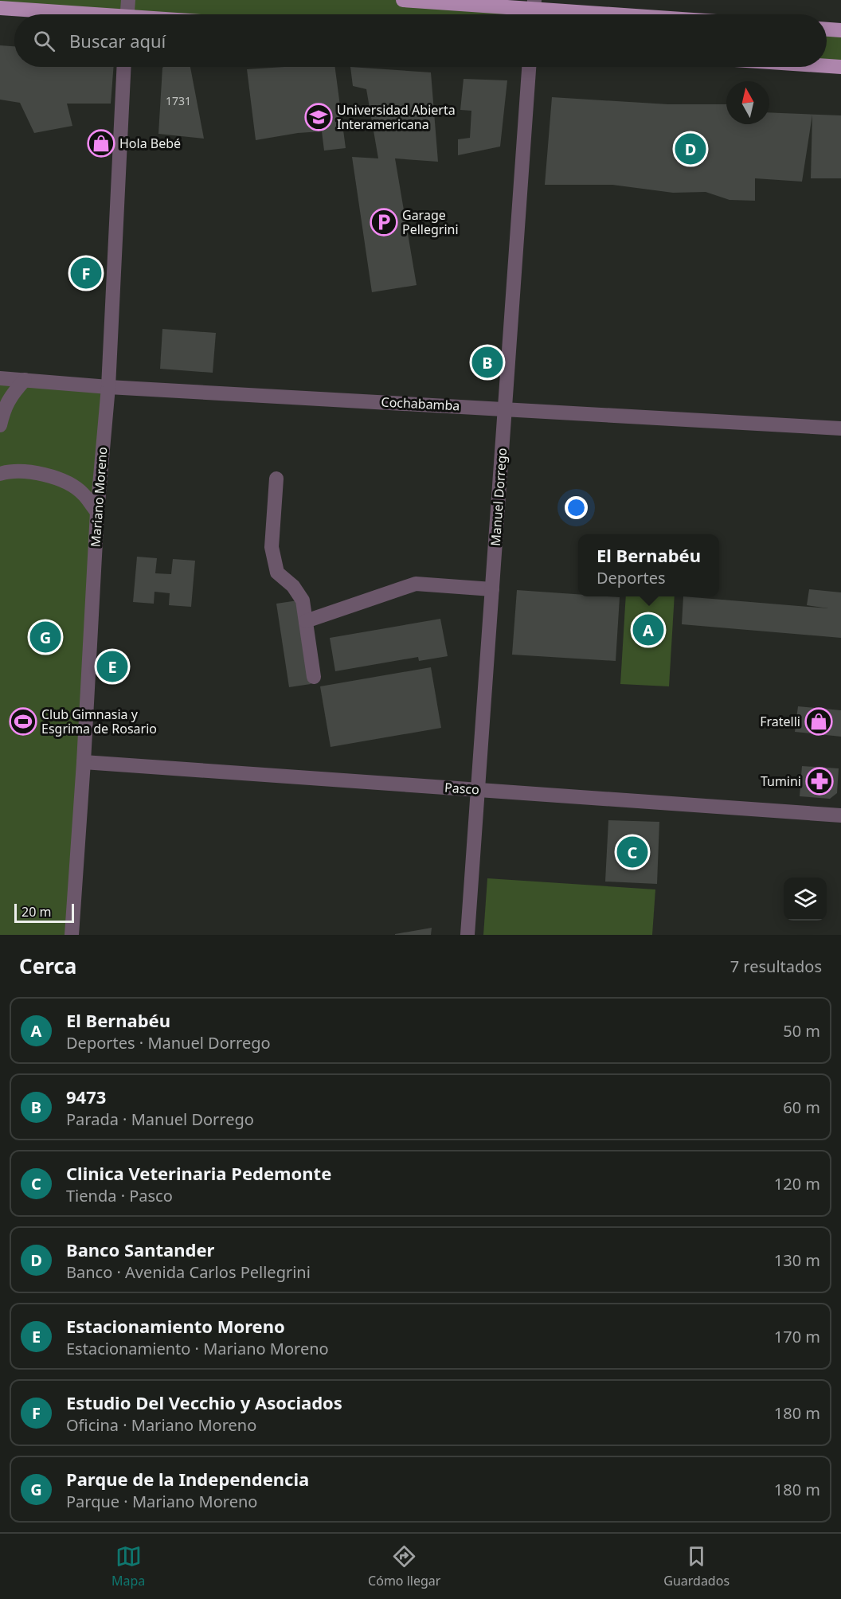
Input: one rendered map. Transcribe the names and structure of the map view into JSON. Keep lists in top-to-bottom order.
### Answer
{
  "streets": {
    "street": [
      "Cochabamba",
      "Mariano Moreno",
      "Manuel Dorrego",
      "Pasco"
    ]
  },
  "crossings": [
    ["Cochabamba", "Mariano Moreno"],
    ["Cochabamba", "Manuel Dorrego"],
    ["Mariano Moreno", "Pasco"],
    ["Manuel Dorrego", "Pasco"]
  ],
  "places": {
    "school or university": ["Universidad Abierta Interamericana"],
    "shop": ["Hola Bebé", "Fratelli"],
    "parking": ["Garage Pellegrini"],
    "sports": ["Club Gimnasia y Esgrima de Rosario"],
    "pharmacy": ["Tumini"]
  },
  "house_numbers": ["1731"],
  "scale_bar": "20 m",
  "north": "top",
  "page": {
    "search": "Buscar aquí",
    "pins": [
      "D",
      "F",
      "B",
      "A",
      "G",
      "E",
      "C"
    ],
    "popup": ["El Bernabéu", "Deportes"],
    "scale": "20 m",
    "heading": ["Cerca", "7 resultados"],
    "list": [
      {
        "mark": "A",
        "name": "El Bernabéu",
        "note": "Deportes · Manuel Dorrego",
        "value": "50 m"
      },
      {
        "mark": "B",
        "name": "9473",
        "note": "Parada · Manuel Dorrego",
        "value": "60 m"
      },
      {
        "mark": "C",
        "name": "Clinica Veterinaria Pedemonte",
        "note": "Tienda · Pasco",
        "value": "120 m"
      },
      {
        "mark": "D",
        "name": "Banco Santander",
        "note": "Banco · Avenida Carlos Pellegrini",
        "value": "130 m"
      },
      {
        "mark": "E",
        "name": "Estacionamiento Moreno",
        "note": "Estacionamiento · Mariano Moreno",
        "value": "170 m"
      },
      {
        "mark": "F",
        "name": "Estudio Del Vecchio y Asociados",
        "note": "Oficina · Mariano Moreno",
        "value": "180 m"
      },
      {
        "mark": "G",
        "name": "Parque de la Independencia",
        "note": "Parque · Mariano Moreno",
        "value": "180 m"
      }
    ],
    "nav": ["Mapa", "Cómo llegar", "Guardados"]
  }
}
